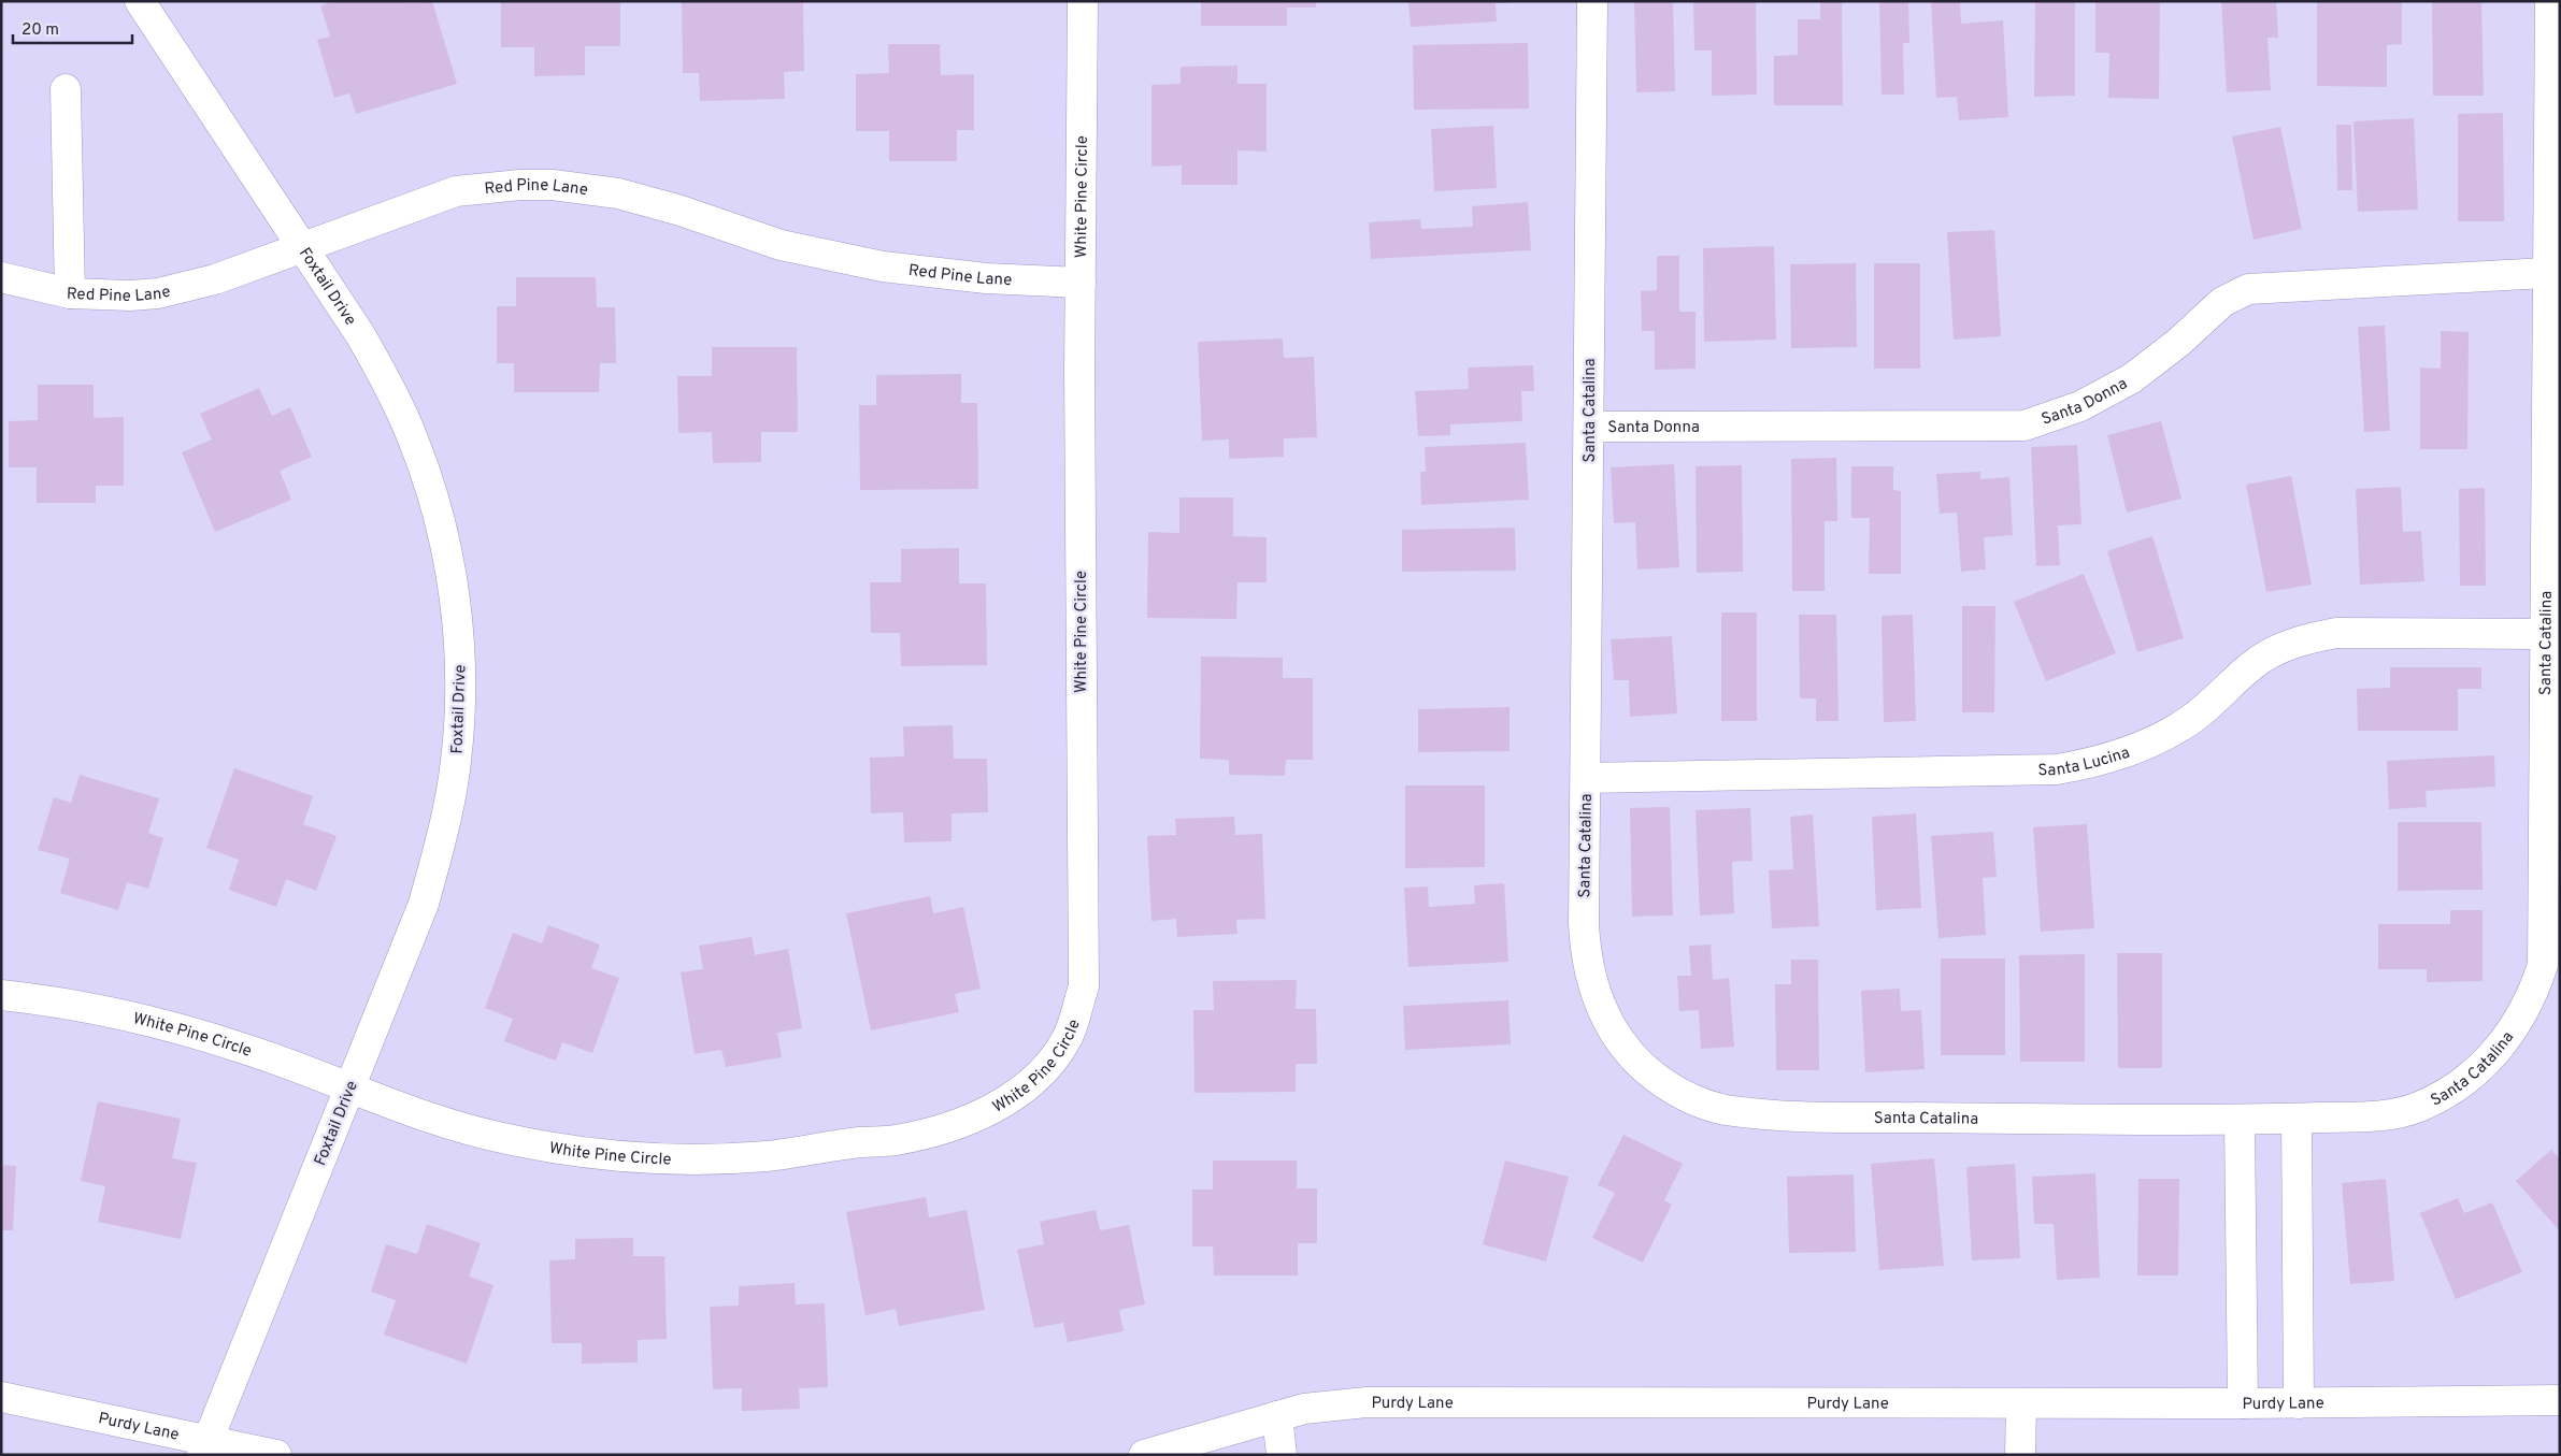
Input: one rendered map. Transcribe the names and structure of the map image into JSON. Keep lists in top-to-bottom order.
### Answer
{
  "streets": {
    "street": [
      "Red Pine Lane",
      "White Pine Circle",
      "Foxtail Drive",
      "Santa Donna",
      "Santa Catalina",
      "Santa Lucina",
      "Purdy Lane"
    ]
  },
  "crossings": [
    ["Red Pine Lane", "White Pine Circle"],
    ["Red Pine Lane", "Foxtail Drive"],
    ["White Pine Circle", "Foxtail Drive"],
    ["Foxtail Drive", "Purdy Lane"],
    ["Santa Donna", "Santa Catalina"],
    ["Santa Catalina", "Santa Lucina"]
  ],
  "scale_bar": "20 m"
}
